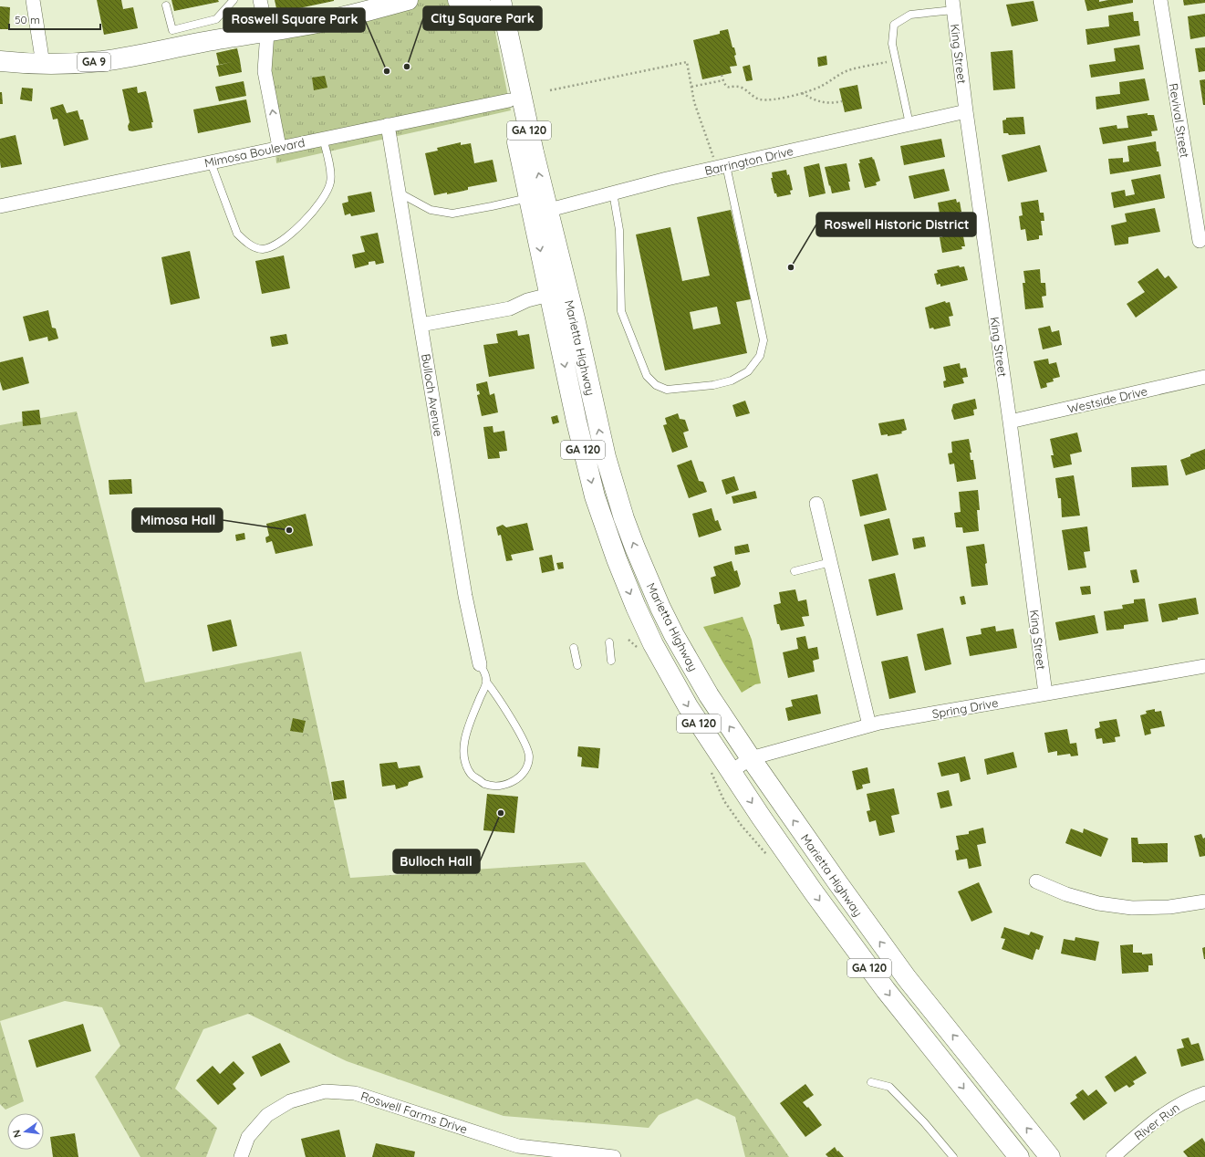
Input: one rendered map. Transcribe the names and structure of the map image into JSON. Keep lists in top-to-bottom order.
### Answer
{
  "streets": {
    "highway": ["GA 9", "GA 120", "Marietta Highway"],
    "street": [
      "King Street",
      "Revival Street",
      "Mimosa Boulevard",
      "Barrington Drive",
      "Bulloch Avenue",
      "Westside Drive",
      "Spring Drive",
      "Roswell Farms Drive",
      "River Run"
    ]
  },
  "crossings": [
    ["King Street", "Barrington Drive"],
    ["King Street", "Westside Drive"],
    ["King Street", "Spring Drive"],
    ["Mimosa Boulevard", "Marietta Highway"],
    ["Mimosa Boulevard", "Bulloch Avenue"],
    ["Barrington Drive", "Marietta Highway"],
    ["Marietta Highway", "Spring Drive"]
  ],
  "places": [
    "City Square Park",
    "Roswell Square Park",
    "Roswell Historic District",
    "Mimosa Hall",
    "Bulloch Hall"
  ],
  "scale_bar": "50 m",
  "north": "left"
}
